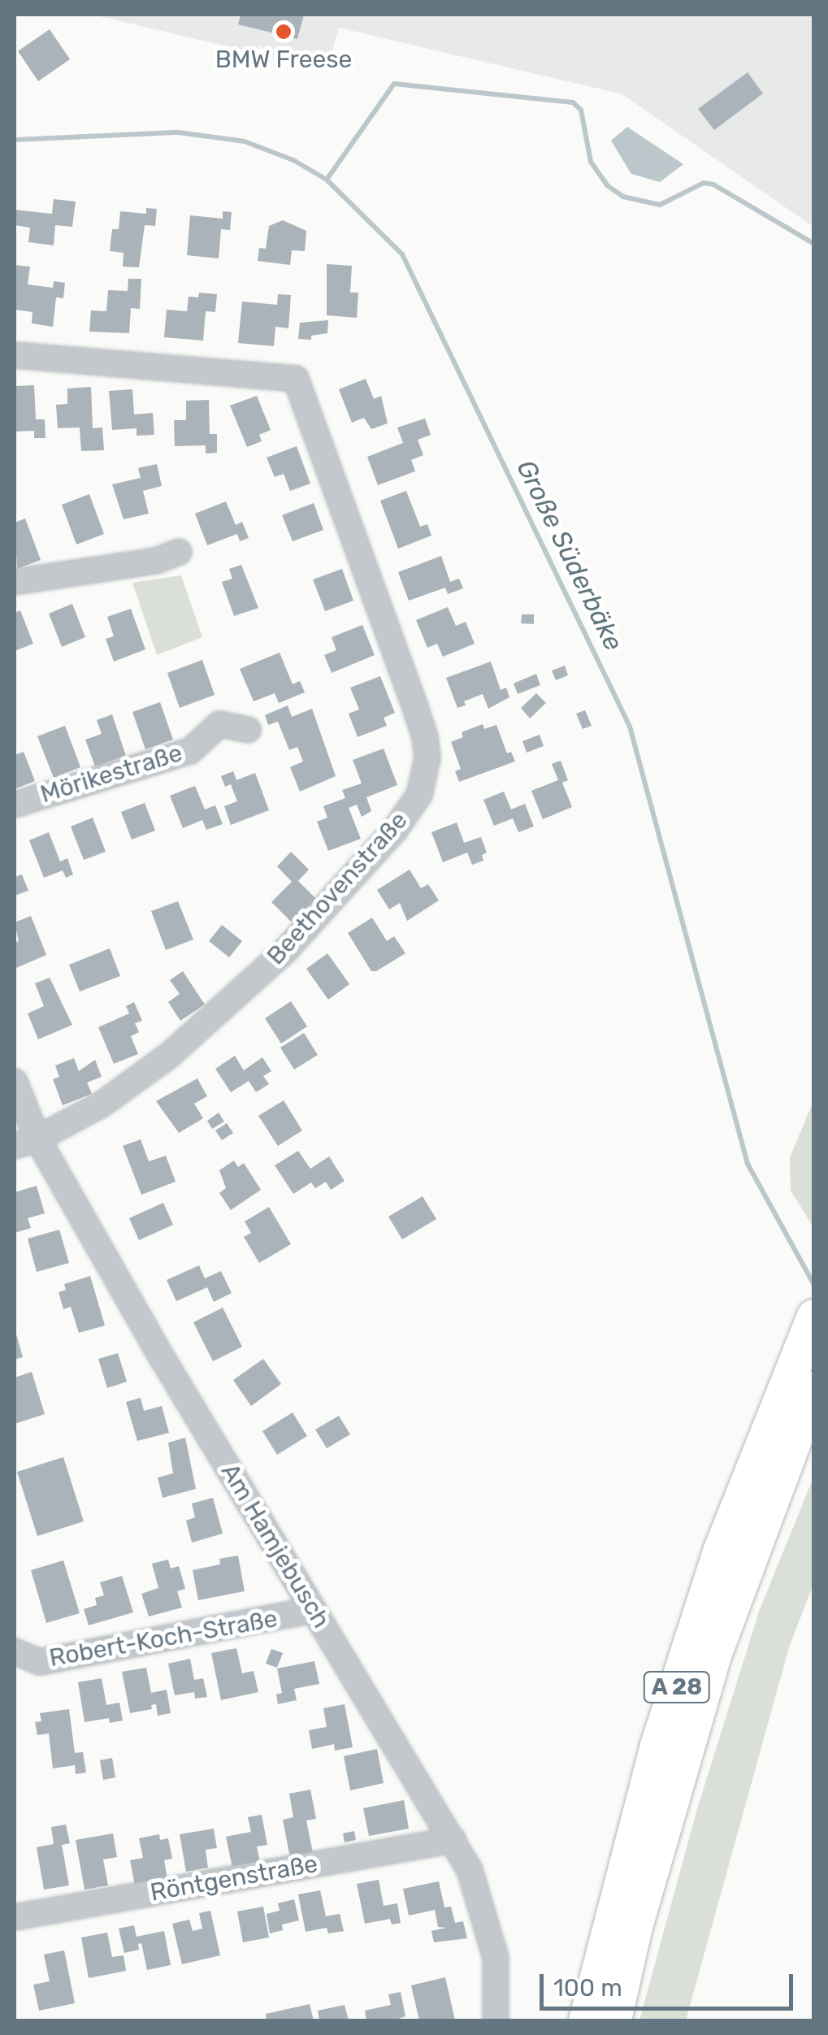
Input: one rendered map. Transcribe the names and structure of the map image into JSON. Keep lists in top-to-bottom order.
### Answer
{
  "streets": {
    "highway": ["A 28"],
    "street": [
      "Mörikestraße",
      "Beethovenstraße",
      "Am Hamjebusch",
      "Robert-Koch-Straße",
      "Röntgenstraße"
    ]
  },
  "crossings": [
    ["Beethovenstraße", "Am Hamjebusch"],
    ["Am Hamjebusch", "Robert-Koch-Straße"],
    ["Am Hamjebusch", "Röntgenstraße"]
  ],
  "water": ["Große Süderbäke"],
  "places": ["BMW Freese"],
  "scale_bar": "100 m"
}
